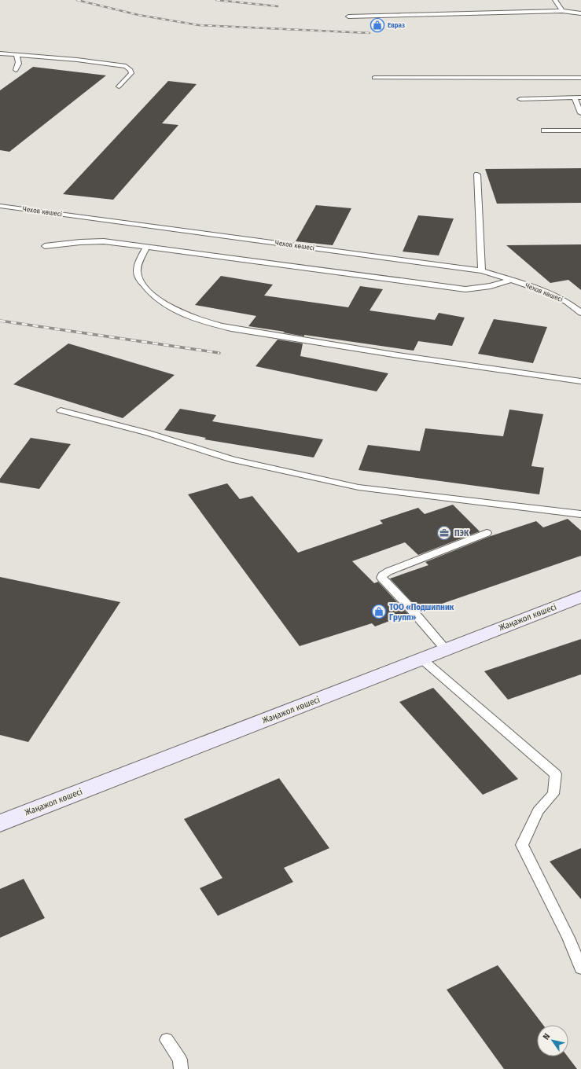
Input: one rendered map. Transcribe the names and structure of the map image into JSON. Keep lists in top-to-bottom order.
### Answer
{
  "streets": {
    "main road": ["Жаңажол көшесі"],
    "lane": ["Чехов көшесі"]
  },
  "places": {
    "shop": ["Евраз", "ТОО «Подшипник Групп»"],
    "office": ["ПЭК"]
  },
  "north": "top left"
}
